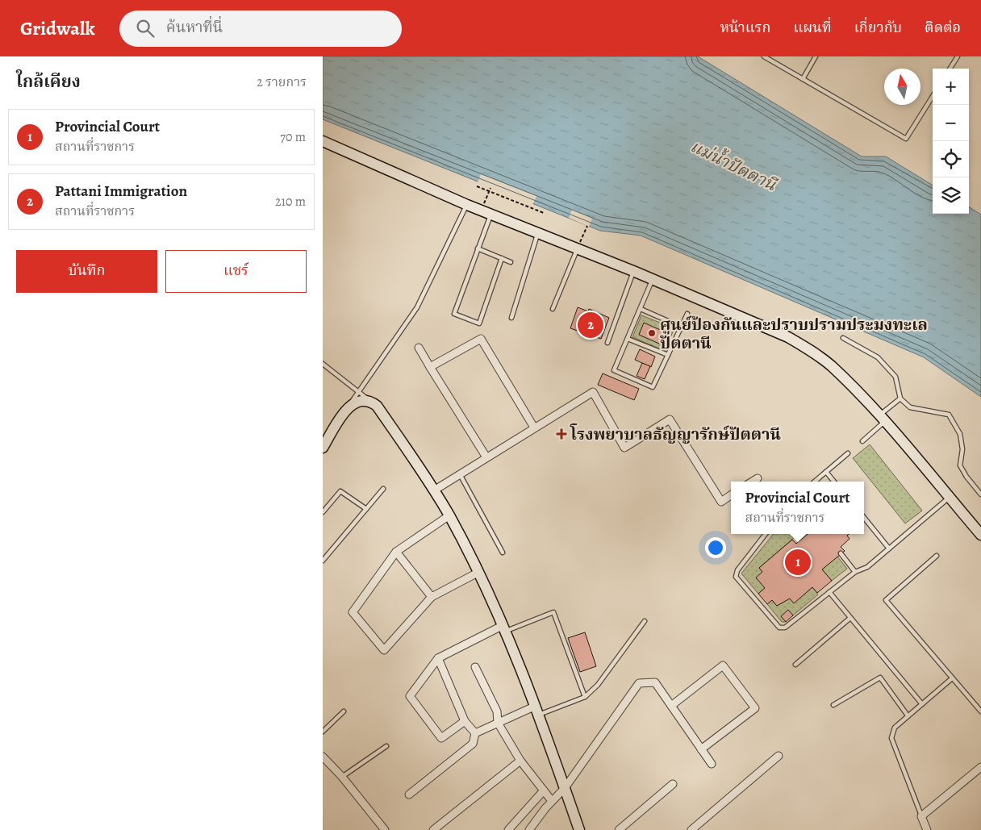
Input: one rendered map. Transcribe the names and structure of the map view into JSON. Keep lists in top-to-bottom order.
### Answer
{
  "water": ["แม่น้ำปัตตานี"],
  "places": {
    "other": ["ศูนย์ป้องกันและปราบปรามประมงทะเล ปัตตานี"],
    "health": ["โรงพยาบาลธัญญารักษ์ปัตตานี"]
  },
  "north": "top",
  "page": {
    "header": "Gridwalk",
    "search": "ค้นหาที่นี่",
    "nav": [
      "หน้าแรก",
      "แผนที่",
      "เกี่ยวกับ",
      "ติดต่อ"
    ],
    "heading": ["ใกล้เคียง", "2 รายการ"],
    "map_buttons": ["+", "−"],
    "list": [
      {
        "mark": "1",
        "name": "Provincial Court",
        "note": "สถานที่ราชการ",
        "value": "70 m"
      },
      {
        "mark": "2",
        "name": "Pattani Immigration",
        "note": "สถานที่ราชการ",
        "value": "210 m"
      }
    ],
    "buttons": ["บันทึก", "แชร์"],
    "pins": ["2", "1"],
    "popup": ["Provincial Court", "สถานที่ราชการ"]
  }
}
